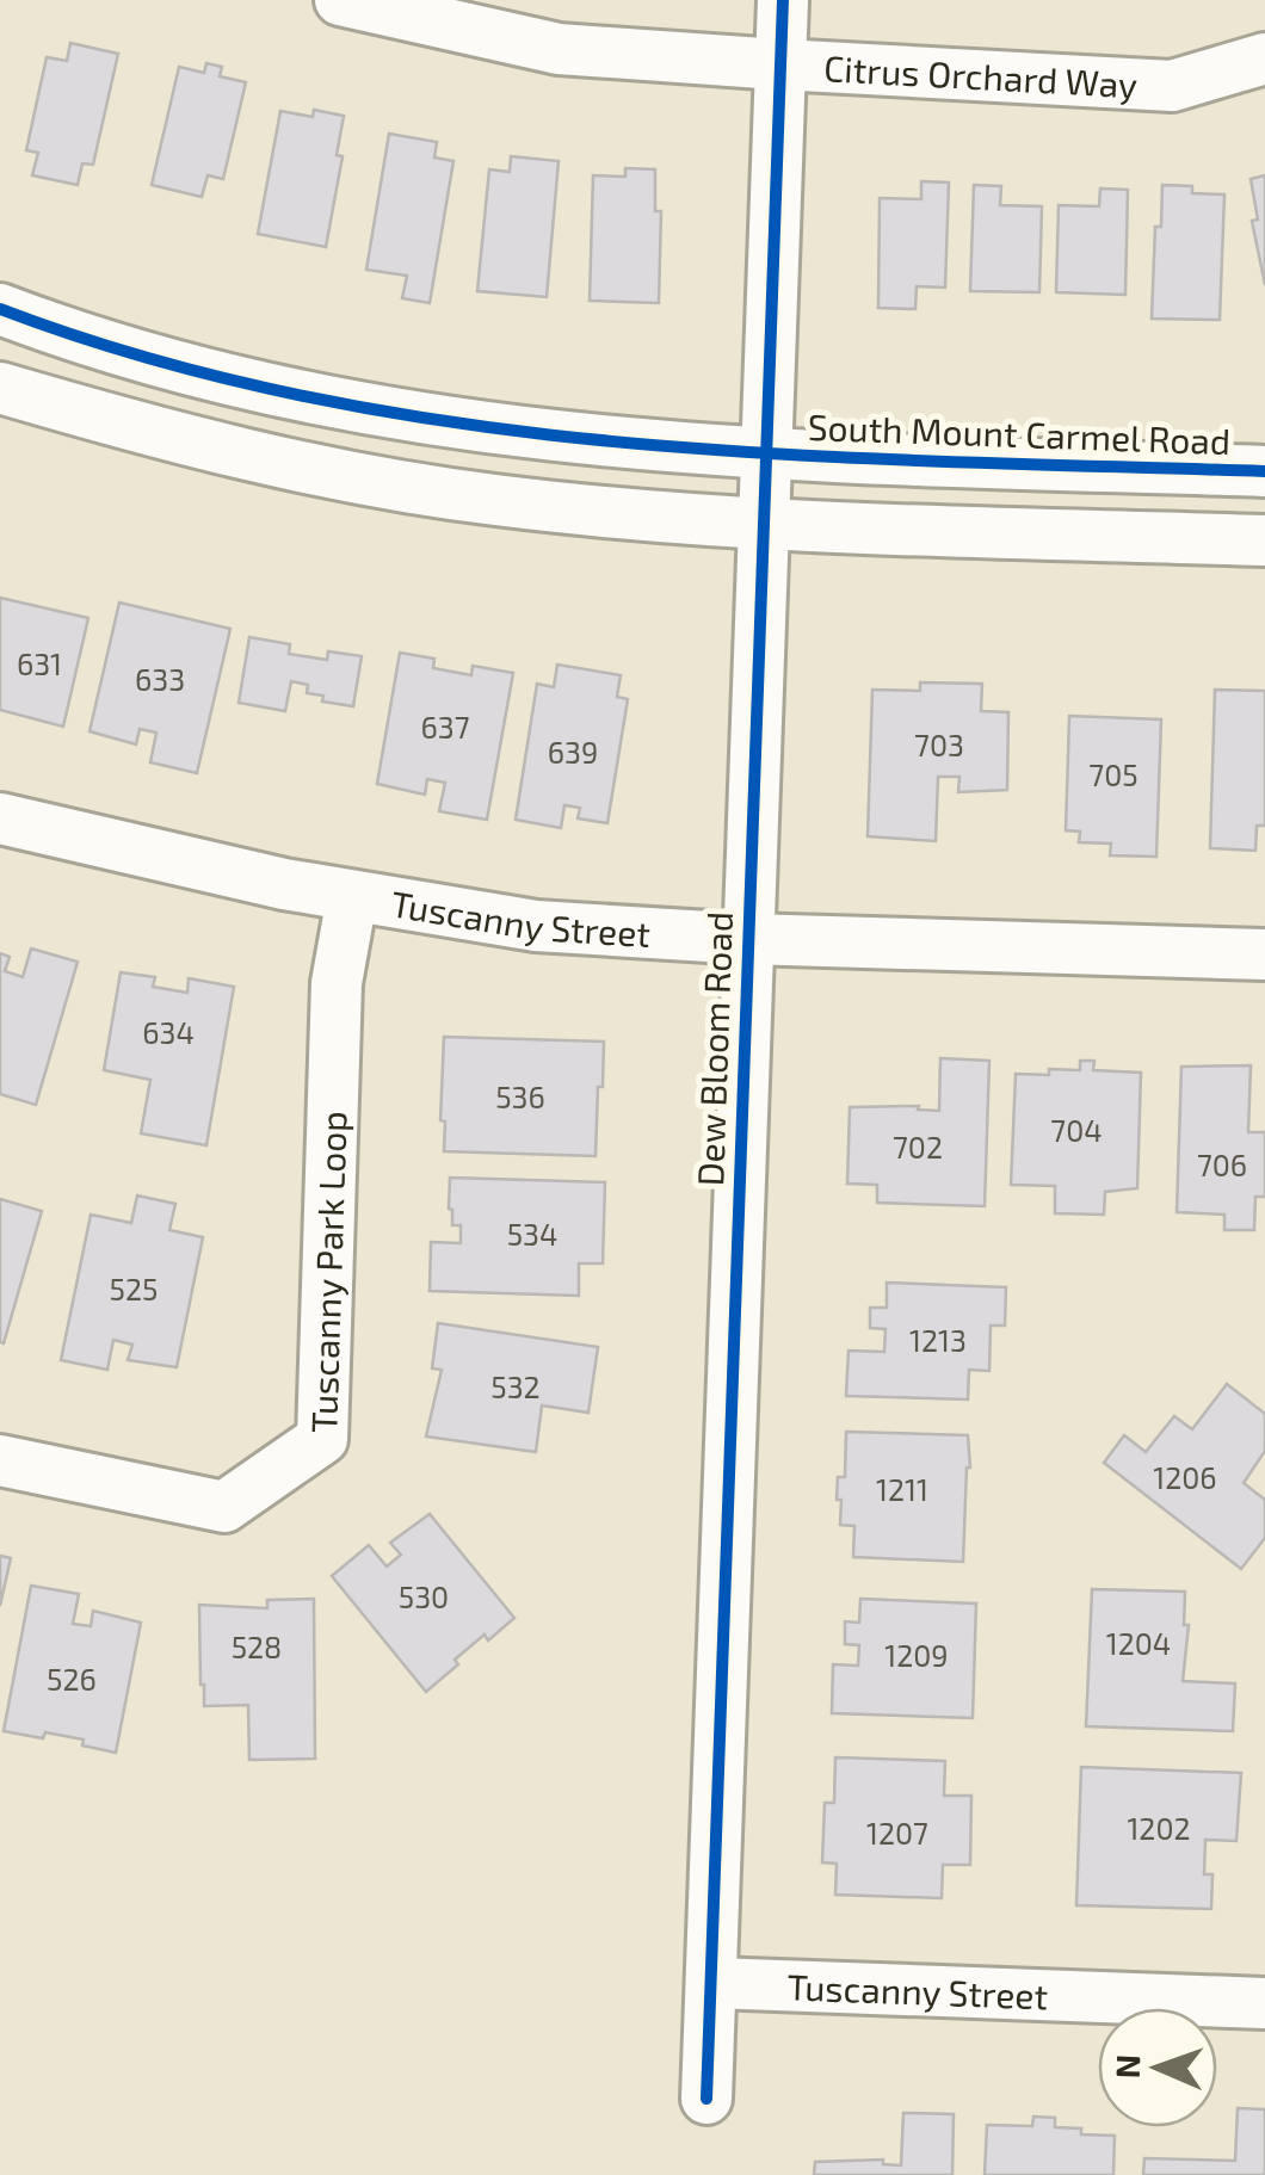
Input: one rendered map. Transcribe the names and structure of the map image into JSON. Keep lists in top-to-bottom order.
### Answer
{
  "streets": {
    "street": [
      "Citrus Orchard Way",
      "South Mount Carmel Road",
      "Tuscanny Street",
      "Dew Bloom Road",
      "Tuscanny Park Loop"
    ]
  },
  "crossings": [
    ["Citrus Orchard Way", "Dew Bloom Road"],
    ["South Mount Carmel Road", "Dew Bloom Road"],
    ["Tuscanny Street", "Dew Bloom Road"],
    ["Tuscanny Street", "Tuscanny Park Loop"]
  ],
  "house_numbers": [
    "631",
    "633",
    "637",
    "703",
    "639",
    "705",
    "634",
    "536",
    "704",
    "702",
    "706",
    "534",
    "525",
    "1213",
    "532",
    "1206",
    "1211",
    "530",
    "1204",
    "528",
    "1209",
    "526",
    "1202",
    "1207"
  ],
  "north": "left"
}
